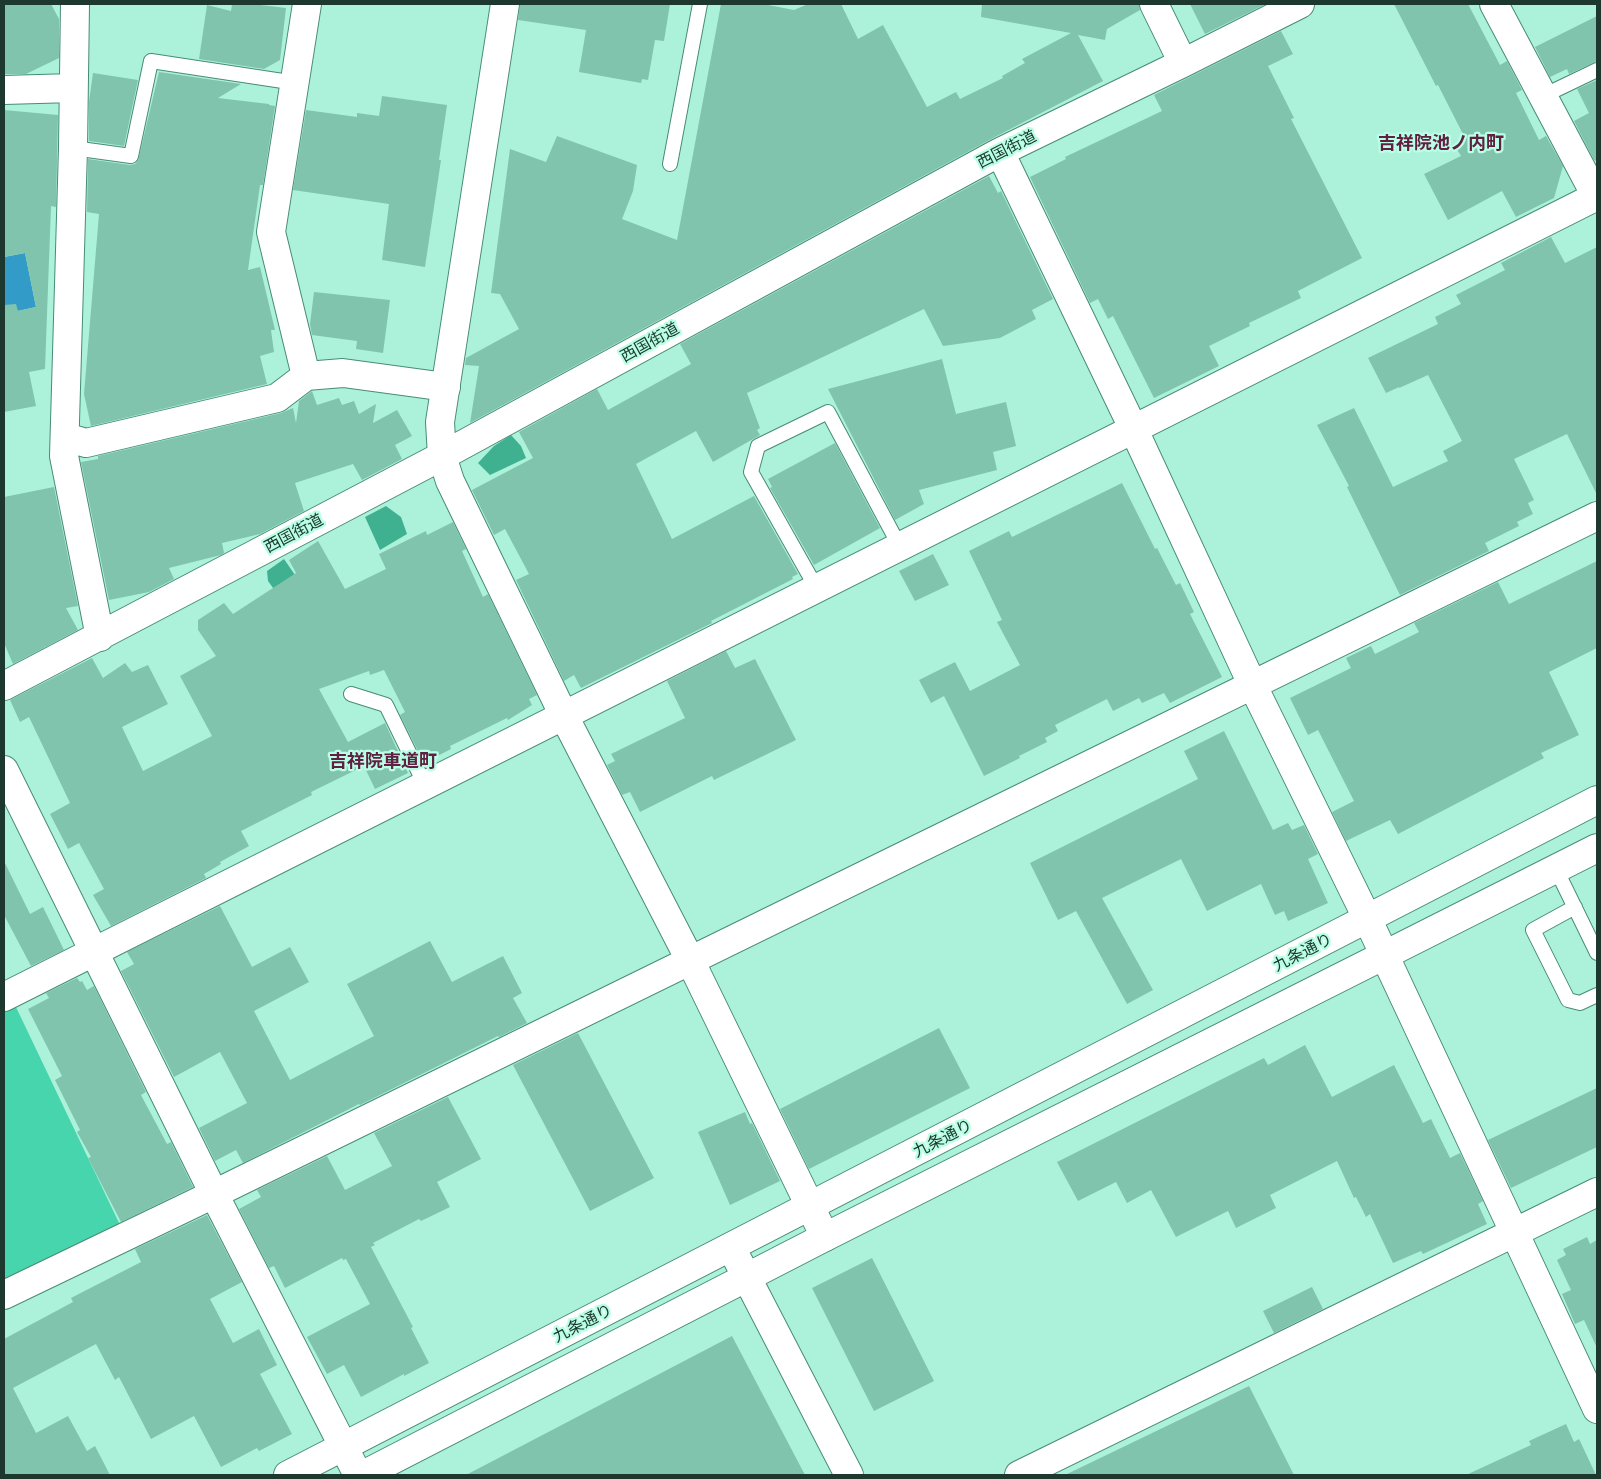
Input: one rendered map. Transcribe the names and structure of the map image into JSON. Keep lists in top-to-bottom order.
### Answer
{
  "streets": {
    "main road": ["西国街道", "九条通り"]
  },
  "districts": ["吉祥院池ノ内町", "吉祥院車道町"]
}
